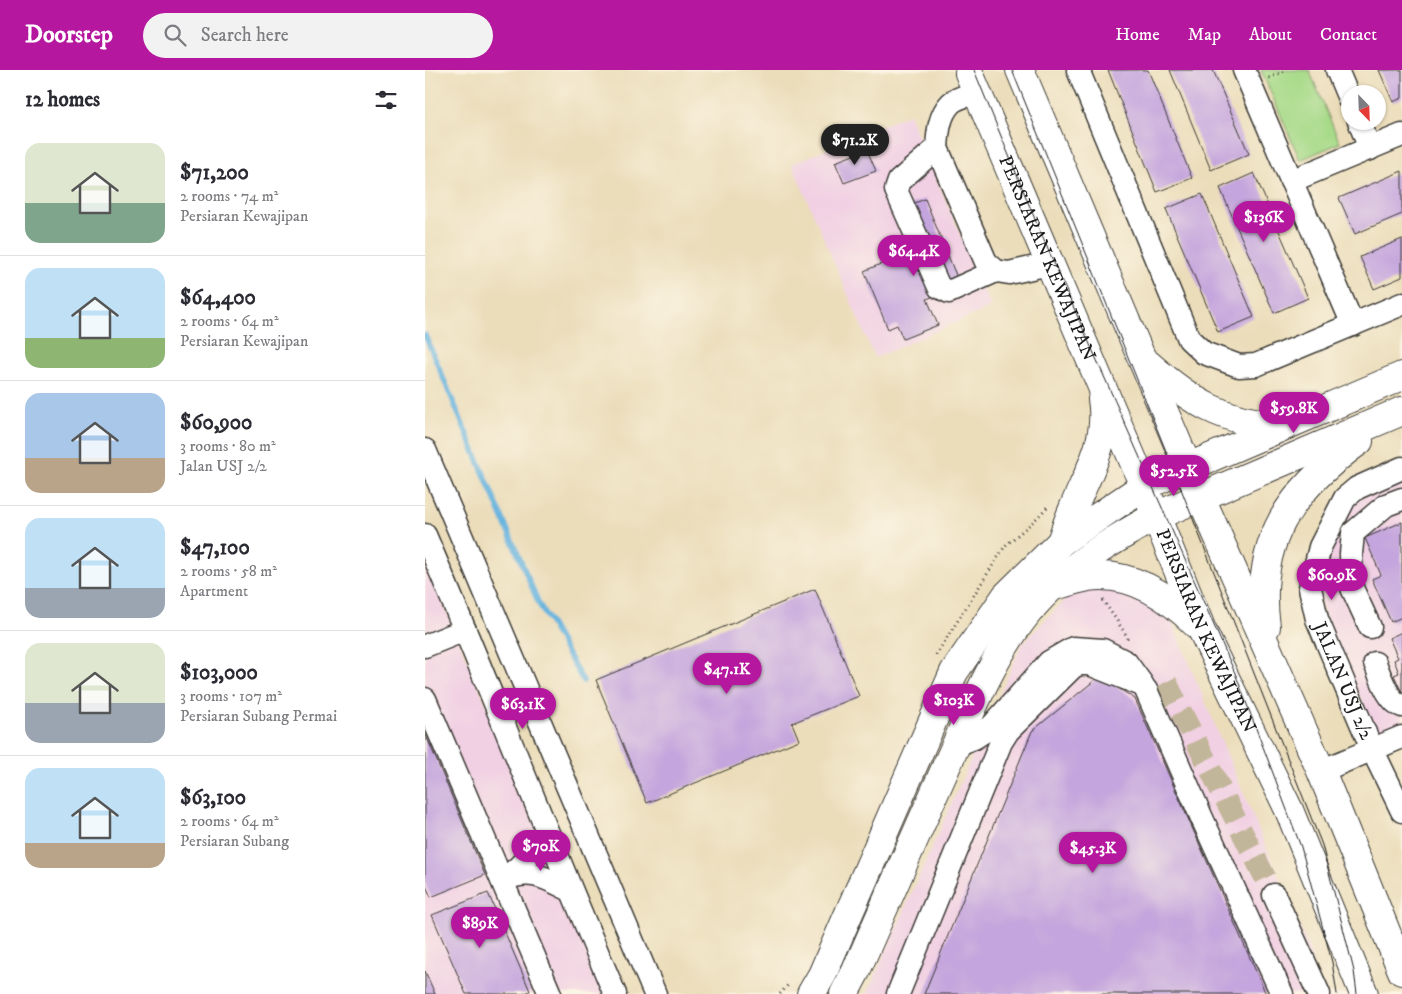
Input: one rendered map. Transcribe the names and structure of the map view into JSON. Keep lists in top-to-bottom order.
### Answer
{
  "streets": {
    "main road": ["PERSIARAN KEWAJIPAN"],
    "street": ["JALAN USJ 2/2"]
  },
  "north": "bottom right",
  "page": {
    "header": "Doorstep",
    "search": "Search here",
    "nav": [
      "Home",
      "Map",
      "About",
      "Contact"
    ],
    "heading": "12 homes",
    "price": [
      "$71.2K",
      "$136K",
      "$64.4K",
      "$59.8K",
      "$52.5K",
      "$60.9K",
      "$47.1K",
      "$103K",
      "$63.1K",
      "$70K",
      "$45.3K",
      "$89K"
    ],
    "list": [
      {
        "name": "$71,200",
        "note": "2 rooms · 74 m² · Persiaran Kewajipan"
      },
      {
        "name": "$64,400",
        "note": "2 rooms · 64 m² · Persiaran Kewajipan"
      },
      {
        "name": "$60,900",
        "note": "3 rooms · 80 m² · Jalan USJ 2/2"
      },
      {
        "name": "$47,100",
        "note": "2 rooms · 58 m² · Apartment"
      },
      {
        "name": "$103,000",
        "note": "3 rooms · 107 m² · Persiaran Subang Permai"
      },
      {
        "name": "$63,100",
        "note": "2 rooms · 64 m² · Persiaran Subang"
      }
    ]
  }
}
